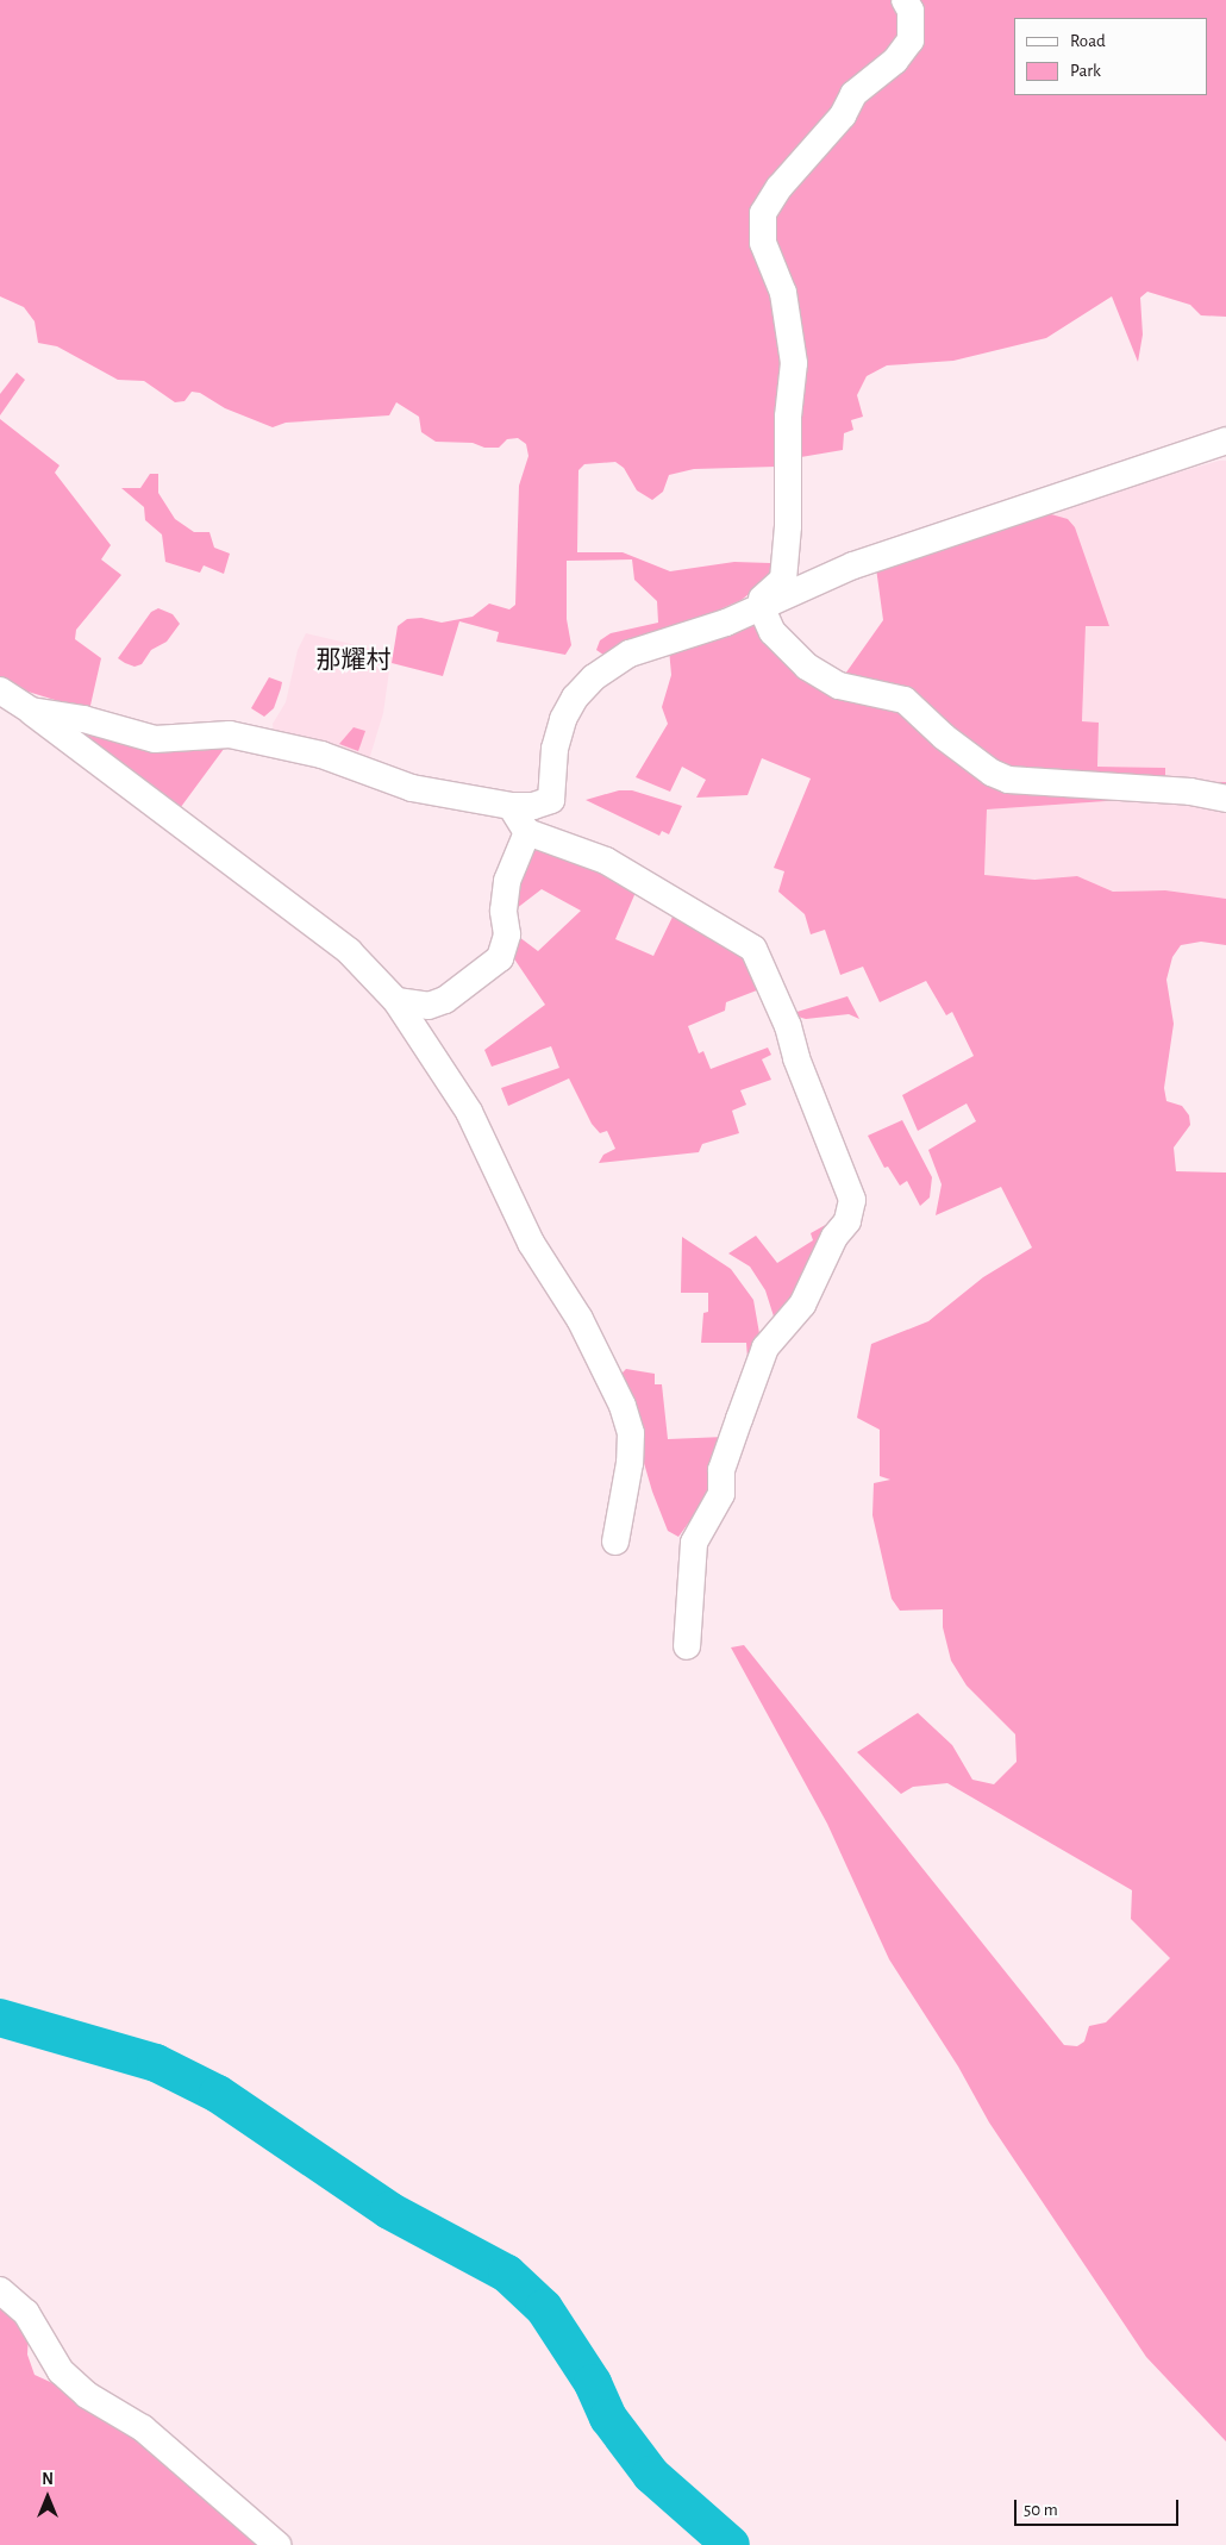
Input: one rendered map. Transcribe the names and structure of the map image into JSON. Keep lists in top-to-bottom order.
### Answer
{
  "districts": ["那耀村"],
  "legend": ["Road", "Park"],
  "scale_bar": "50 m",
  "north": "top"
}
